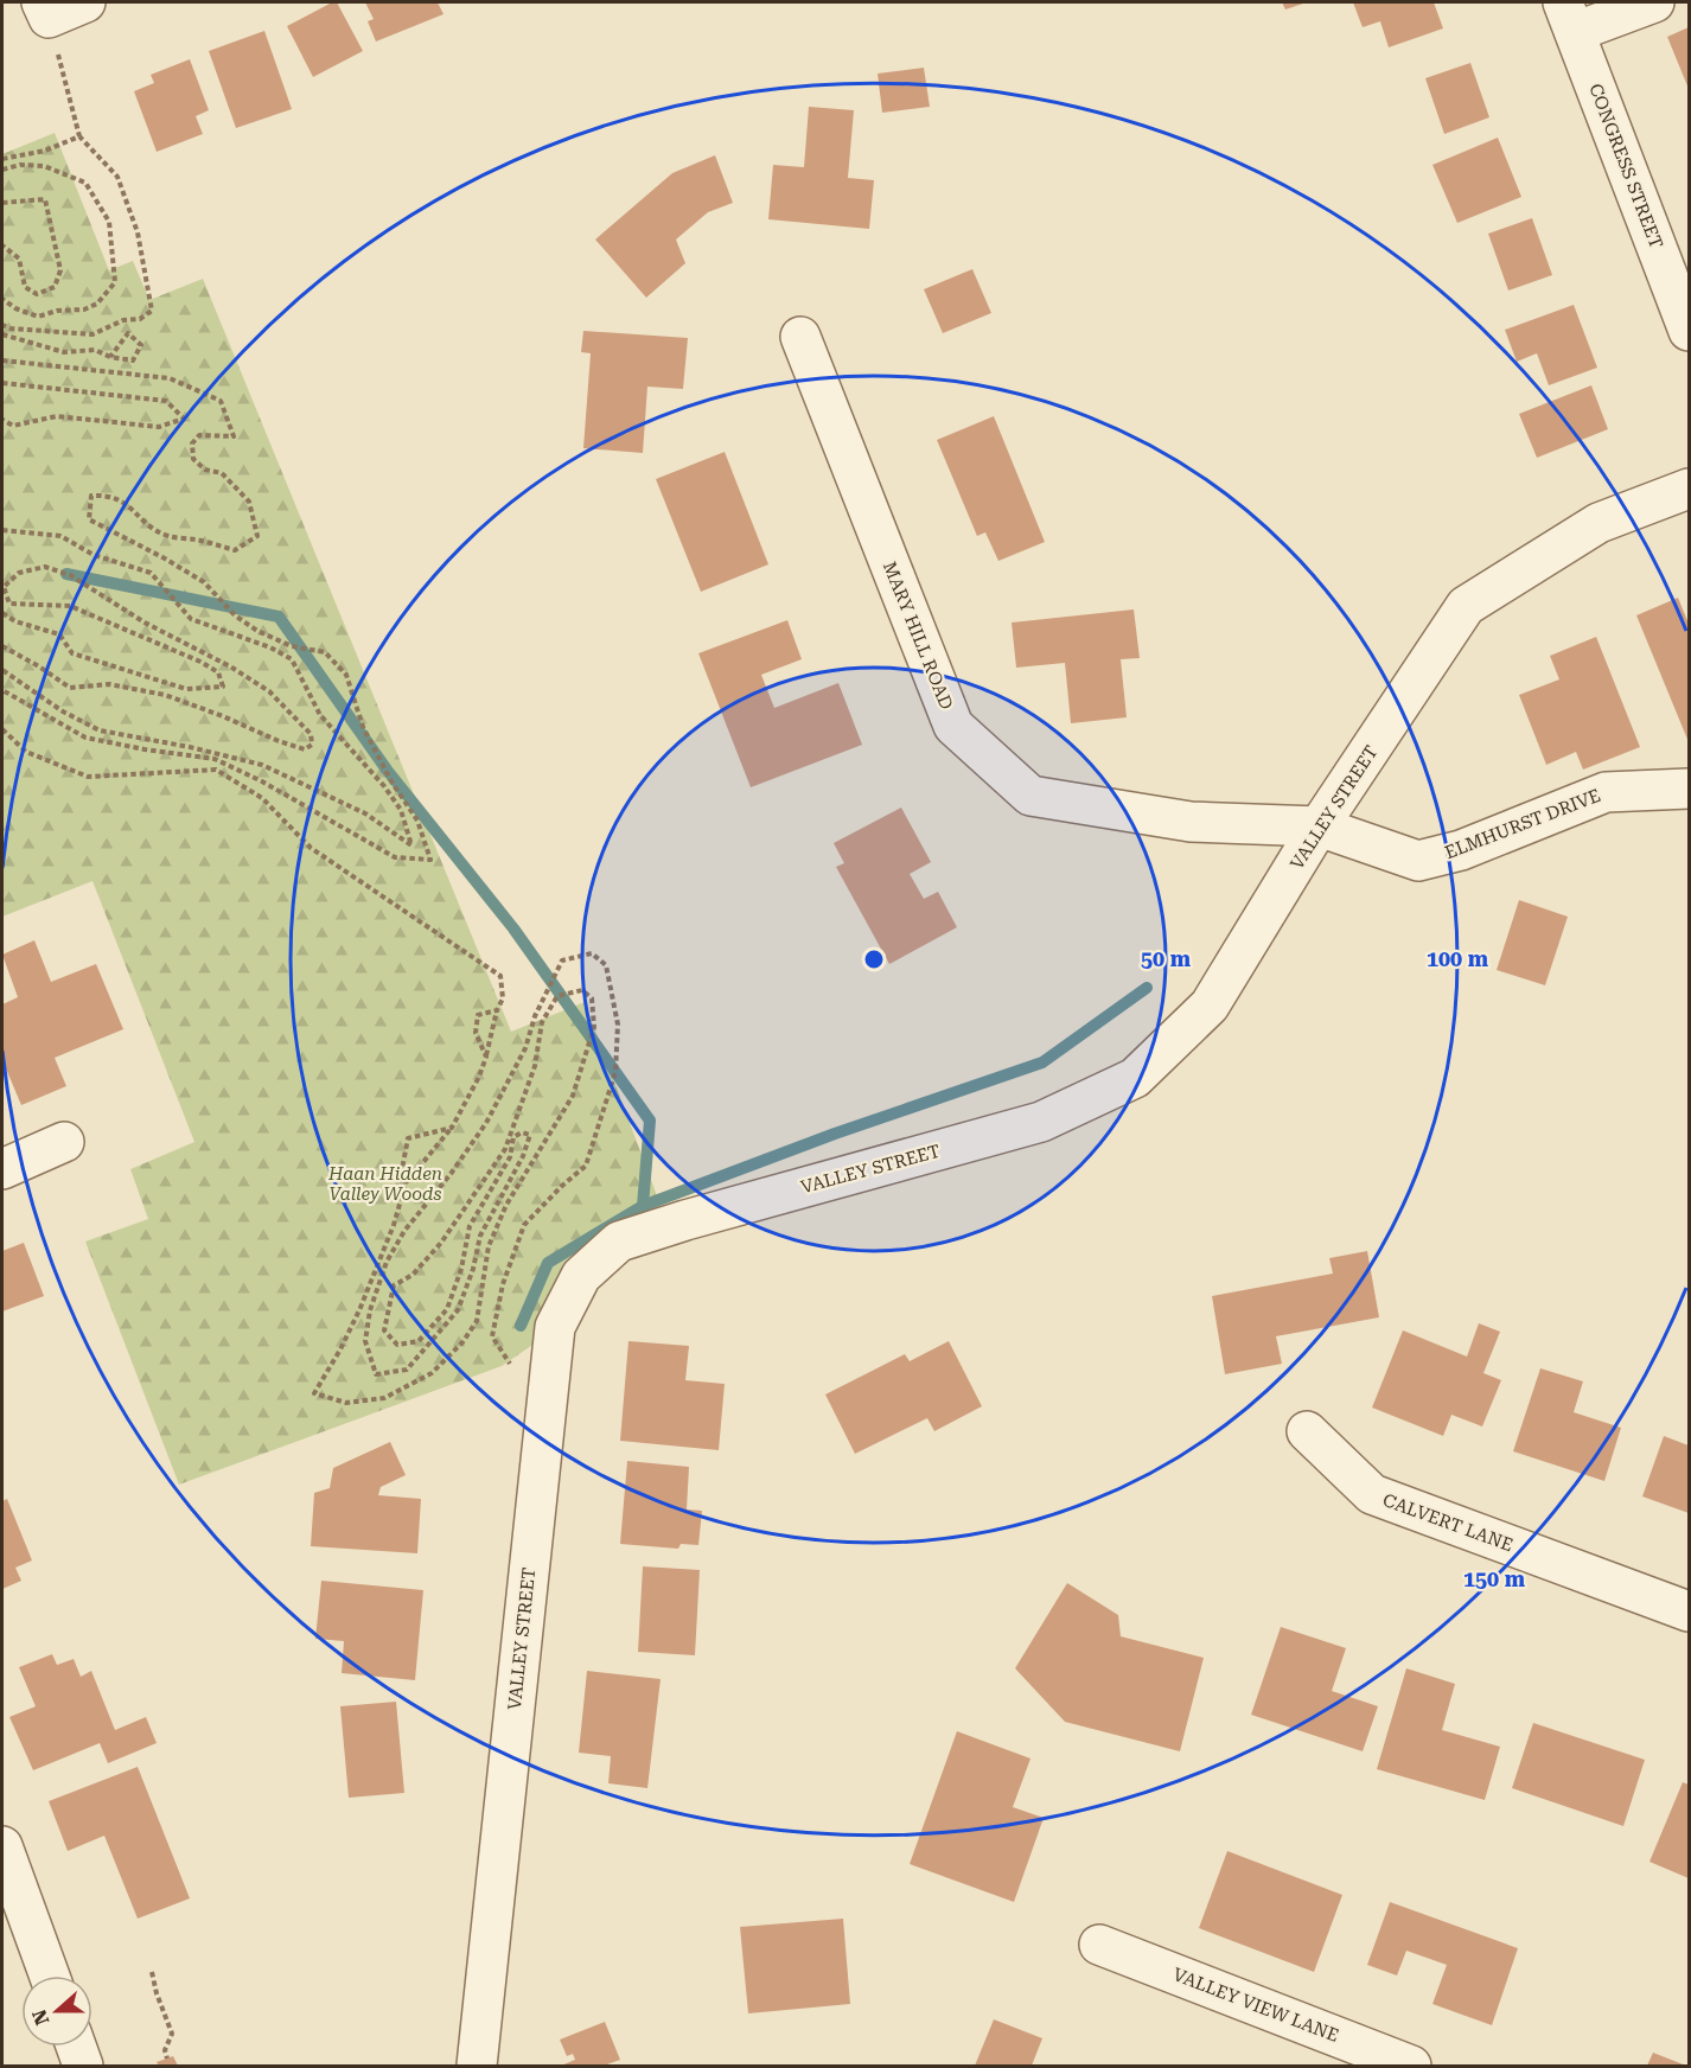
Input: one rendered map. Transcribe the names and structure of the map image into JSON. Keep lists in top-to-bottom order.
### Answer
{
  "streets": {
    "street": [
      "CONGRESS STREET",
      "MARY HILL ROAD",
      "VALLEY STREET",
      "ELMHURST DRIVE",
      "CALVERT LANE",
      "VALLEY VIEW LANE"
    ]
  },
  "crossings": [
    ["MARY HILL ROAD", "VALLEY STREET"],
    ["MARY HILL ROAD", "ELMHURST DRIVE"],
    ["VALLEY STREET", "ELMHURST DRIVE"]
  ],
  "parks": ["Haan Hidden Valley Woods"],
  "north": "left",
  "rings": ["50 m", "100 m", "150 m"]
}
